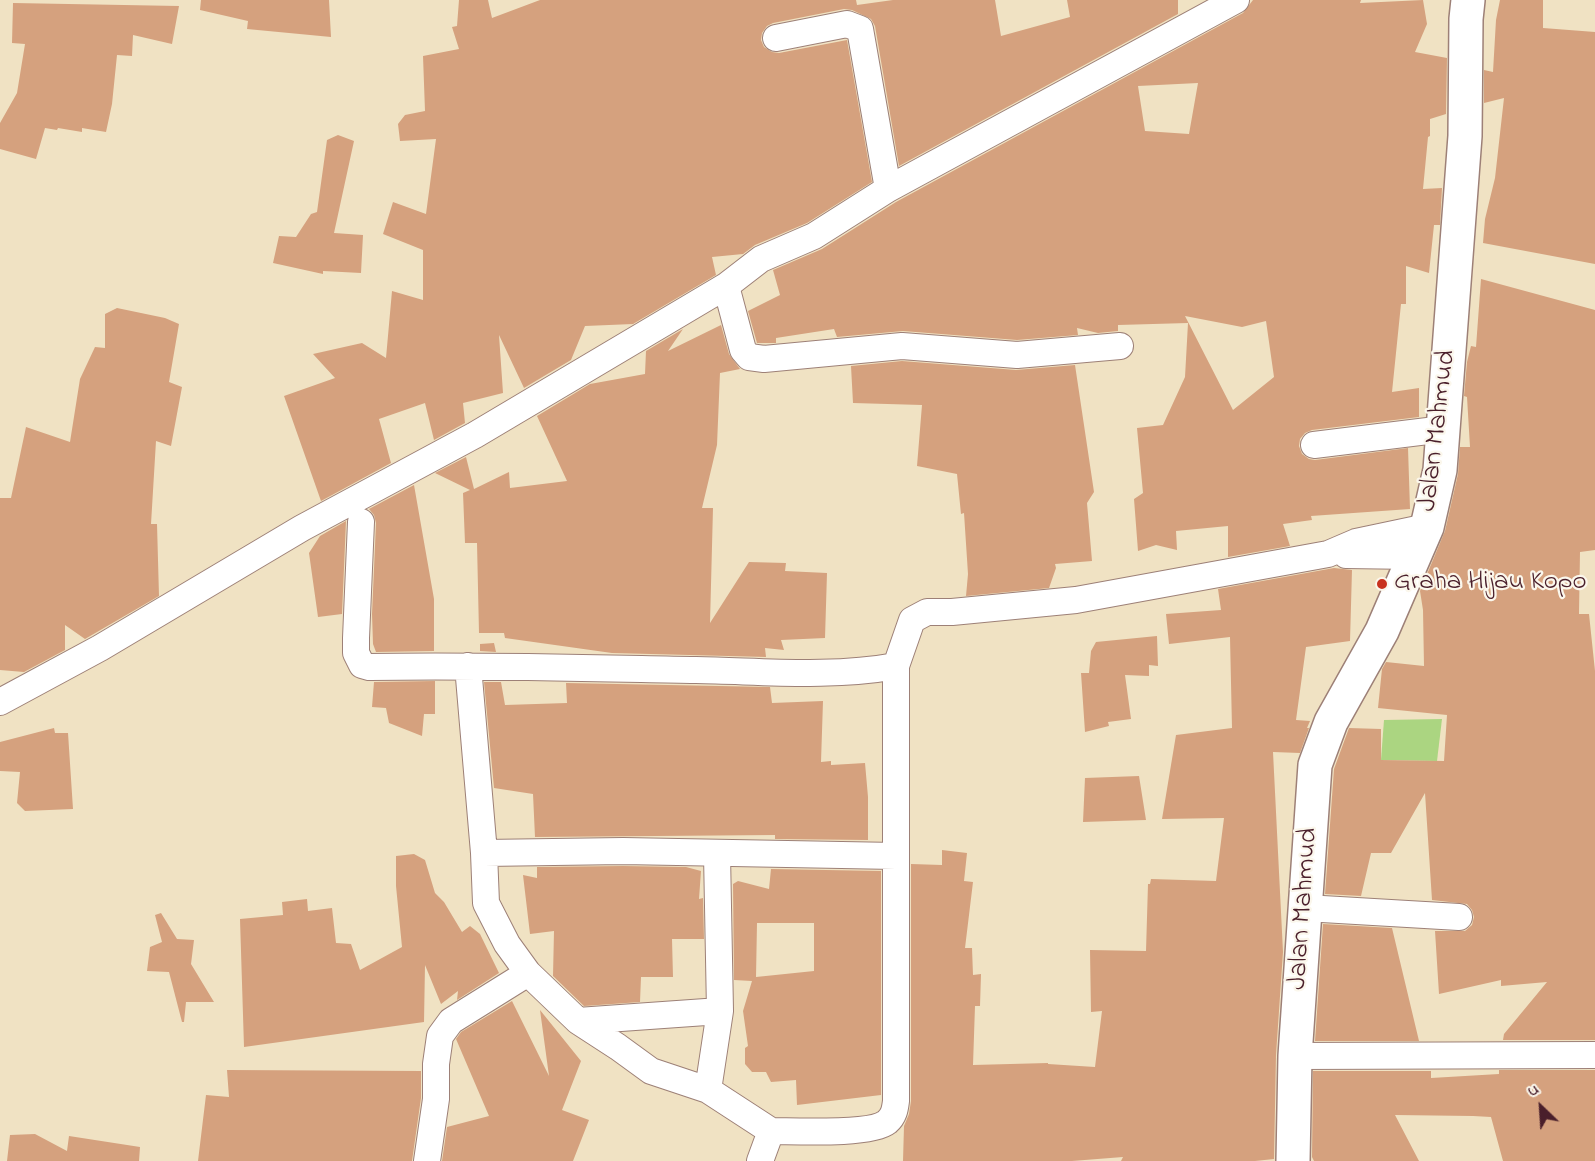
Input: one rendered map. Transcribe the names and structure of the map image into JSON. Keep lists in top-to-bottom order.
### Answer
{
  "streets": {
    "street": ["Jalan Mahmud"]
  },
  "places": ["Graha Hijau Kopo"],
  "north": "top left"
}
